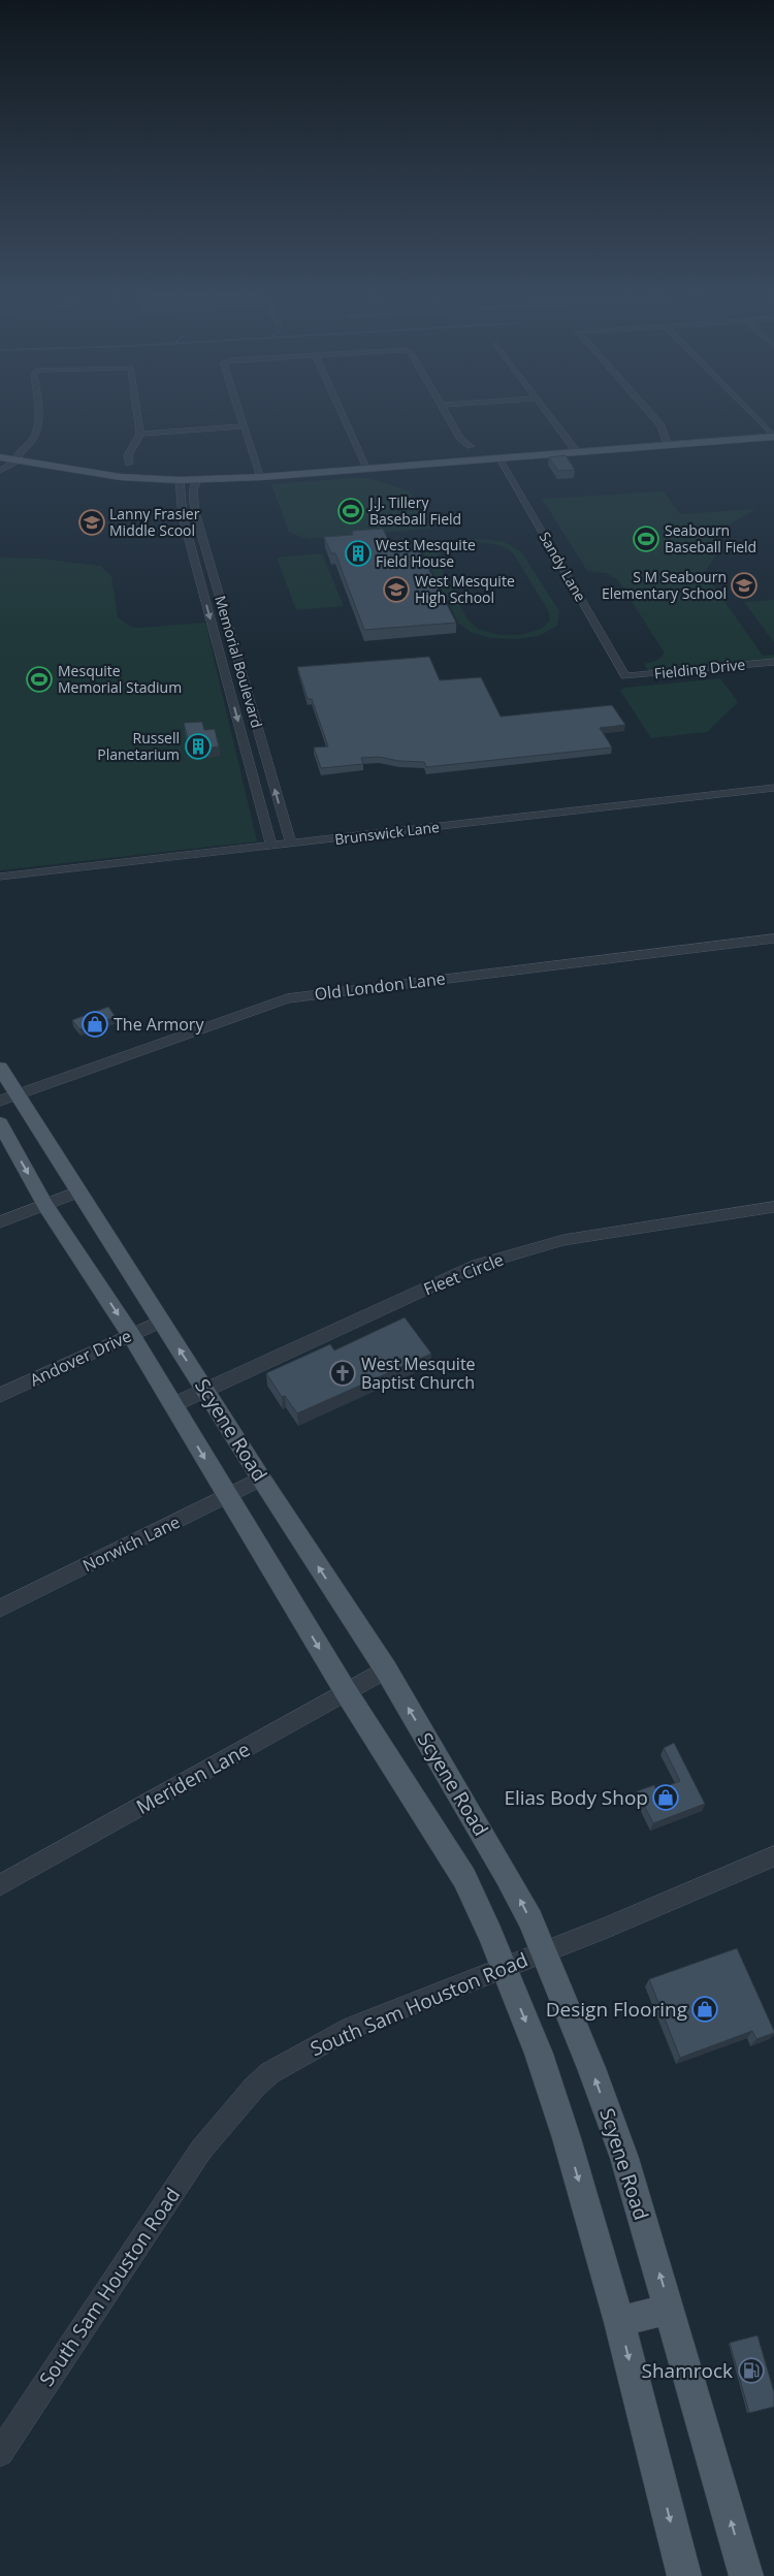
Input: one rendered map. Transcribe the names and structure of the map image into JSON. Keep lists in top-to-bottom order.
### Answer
{
  "streets": {
    "main road": ["Scyene Road"],
    "street": [
      "Sandy Lane",
      "Memorial Boulevard",
      "Fielding Drive",
      "Brunswick Lane",
      "Old London Lane",
      "Fleet Circle",
      "Andover Drive",
      "Norwich Lane",
      "Meriden Lane",
      "South Sam Houston Road"
    ]
  },
  "crossings": [
    ["Sandy Lane", "Fielding Drive"],
    ["Memorial Boulevard", "Brunswick Lane"],
    ["Old London Lane", "Scyene Road"],
    ["Fleet Circle", "Scyene Road"],
    ["Andover Drive", "Scyene Road"],
    ["Scyene Road", "Norwich Lane"],
    ["Scyene Road", "Meriden Lane"],
    ["Scyene Road", "South Sam Houston Road"]
  ],
  "places": {
    "sports": ["J.J. Tillery Baseball Field", "Seabourn Baseball Field", "Mesquite Memorial Stadium"],
    "school or university": ["Lanny Frasier Middle Scool", "S M Seabourn Elementary School", "West Mesquite High School"],
    "building": ["West Mesquite Field House", "Russell Planetarium"],
    "shop": ["The Armory", "Elias Body Shop", "Design Flooring"],
    "church": ["West Mesquite Baptist Church"],
    "fuel station": ["Shamrock"]
  }
}
